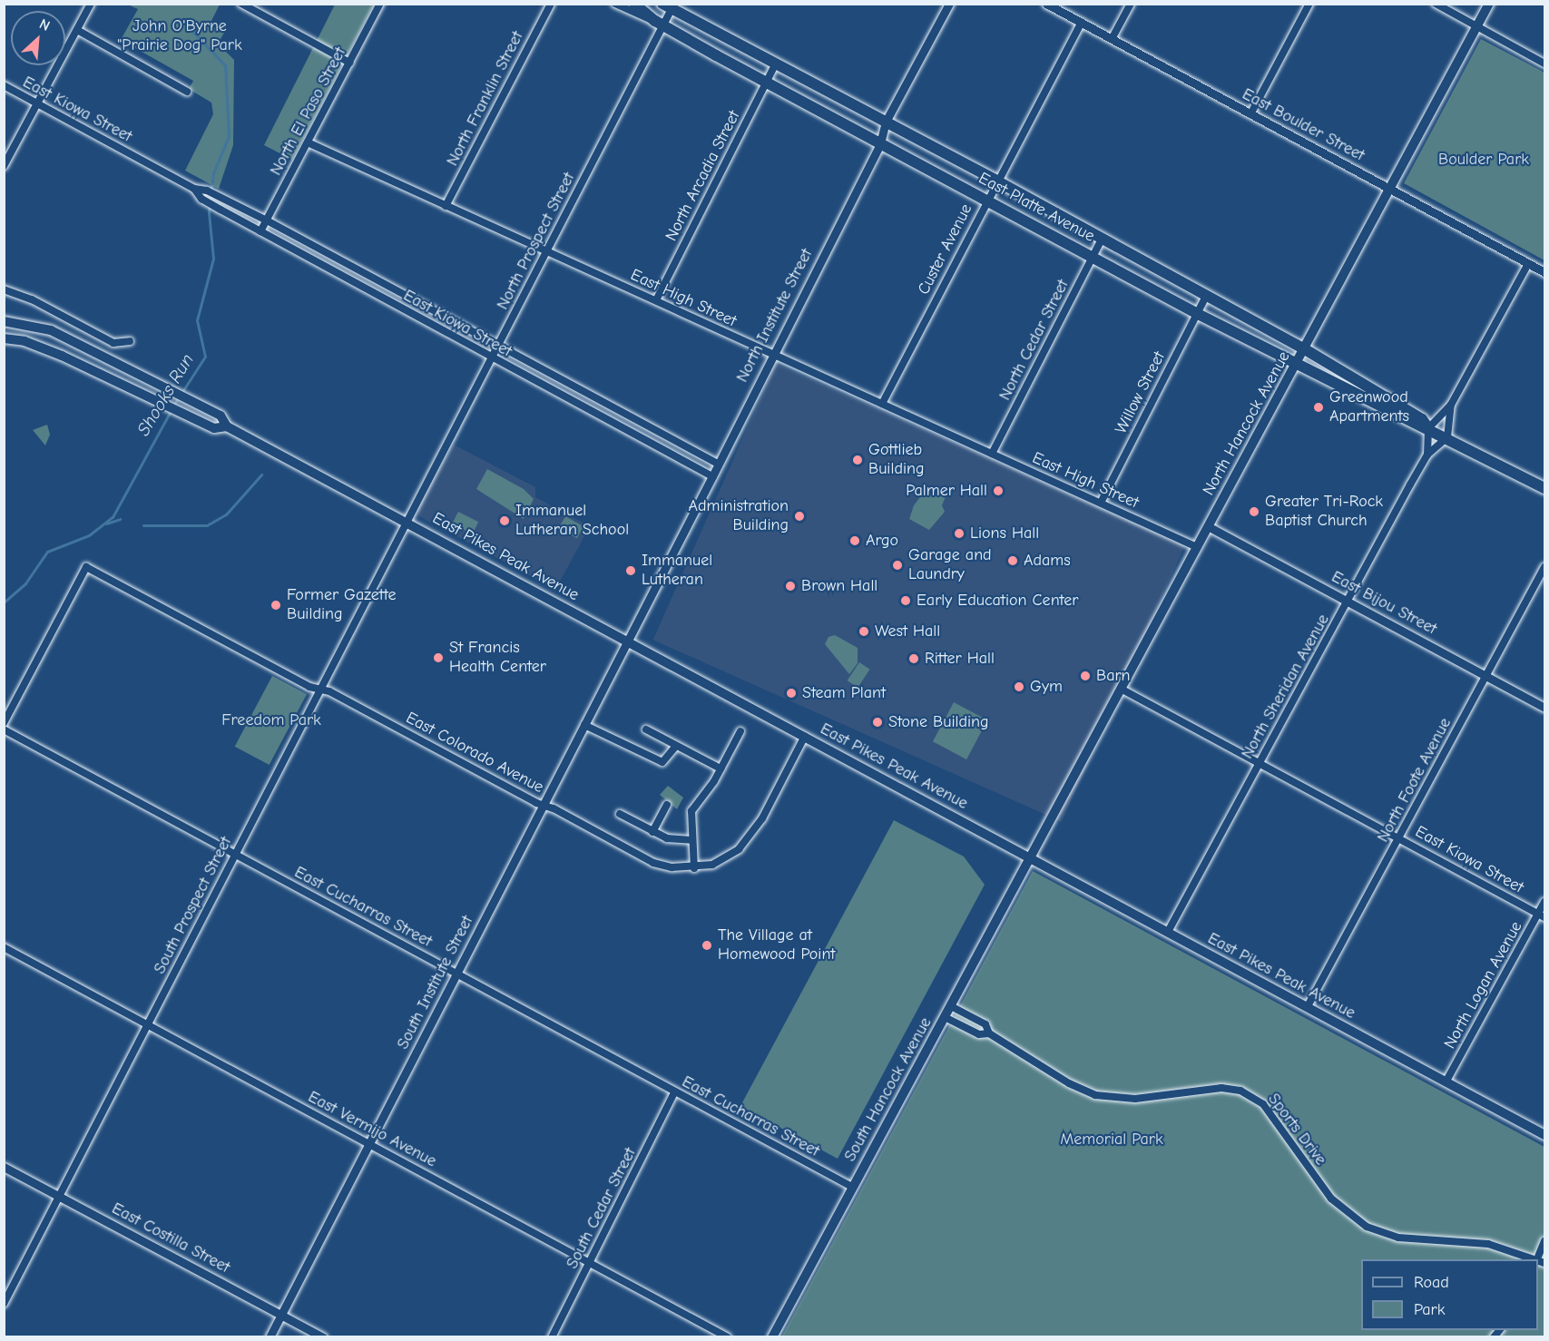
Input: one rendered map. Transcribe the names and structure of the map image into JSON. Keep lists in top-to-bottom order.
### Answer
{
  "streets": {
    "main road": [
      "East Platte Avenue",
      "North Hancock Avenue",
      "East Pikes Peak Avenue",
      "South Hancock Avenue"
    ],
    "street": [
      "North Franklin Street",
      "East Kiowa Street",
      "North El Paso Street",
      "East Boulder Street",
      "North Arcadia Street",
      "North Prospect Street",
      "Custer Avenue",
      "East High Street",
      "North Institute Street",
      "North Cedar Street",
      "Willow Street",
      "East Bijou Street",
      "North Sheridan Avenue",
      "East Colorado Avenue",
      "North Foote Avenue",
      "South Prospect Street",
      "East Cucharras Street",
      "South Institute Street",
      "North Logan Avenue",
      "East Vermijo Avenue",
      "Sports Drive",
      "South Cedar Street",
      "East Costilla Street"
    ]
  },
  "crossings": [
    ["North Franklin Street", "East High Street"],
    ["East Kiowa Street", "North El Paso Street"],
    ["East Kiowa Street", "North Prospect Street"],
    ["East Kiowa Street", "North Institute Street"],
    ["East Kiowa Street", "North Hancock Avenue"],
    ["East Kiowa Street", "North Sheridan Avenue"],
    ["East Kiowa Street", "North Foote Avenue"],
    ["East Kiowa Street", "North Logan Avenue"],
    ["North El Paso Street", "East High Street"],
    ["East Boulder Street", "Custer Avenue"],
    ["East Boulder Street", "North Hancock Avenue"],
    ["North Arcadia Street", "East Platte Avenue"],
    ["North Arcadia Street", "East High Street"],
    ["East Platte Avenue", "North Prospect Street"],
    ["East Platte Avenue", "Custer Avenue"],
    ["East Platte Avenue", "North Institute Street"],
    ["East Platte Avenue", "North Cedar Street"],
    ["East Platte Avenue", "Willow Street"],
    ["East Platte Avenue", "North Hancock Avenue"],
    ["East Platte Avenue", "North Sheridan Avenue"],
    ["North Prospect Street", "East High Street"],
    ["North Prospect Street", "East Pikes Peak Avenue"],
    ["North Prospect Street", "South Prospect Street"],
    ["Custer Avenue", "East High Street"],
    ["East High Street", "North Institute Street"],
    ["East High Street", "North Cedar Street"],
    ["East High Street", "Willow Street"],
    ["East High Street", "North Hancock Avenue"],
    ["North Institute Street", "East Pikes Peak Avenue"],
    ["North Institute Street", "South Institute Street"],
    ["North Hancock Avenue", "East Pikes Peak Avenue"],
    ["North Hancock Avenue", "East Bijou Street"],
    ["North Hancock Avenue", "South Hancock Avenue"],
    ["East Pikes Peak Avenue", "North Sheridan Avenue"],
    ["East Pikes Peak Avenue", "East Colorado Avenue"],
    ["East Pikes Peak Avenue", "North Foote Avenue"],
    ["East Pikes Peak Avenue", "South Prospect Street"],
    ["East Pikes Peak Avenue", "South Institute Street"],
    ["East Pikes Peak Avenue", "North Logan Avenue"],
    ["East Pikes Peak Avenue", "South Hancock Avenue"],
    ["East Bijou Street", "North Sheridan Avenue"],
    ["East Bijou Street", "North Foote Avenue"],
    ["East Colorado Avenue", "South Prospect Street"],
    ["East Colorado Avenue", "South Institute Street"],
    ["South Prospect Street", "East Cucharras Street"],
    ["South Prospect Street", "East Vermijo Avenue"],
    ["South Prospect Street", "East Costilla Street"],
    ["East Cucharras Street", "South Institute Street"],
    ["East Cucharras Street", "South Hancock Avenue"],
    ["East Cucharras Street", "South Cedar Street"],
    ["South Institute Street", "East Vermijo Avenue"],
    ["South Institute Street", "East Costilla Street"],
    ["South Hancock Avenue", "Sports Drive"],
    ["East Vermijo Avenue", "South Cedar Street"]
  ],
  "water": ["Shooks Run"],
  "parks": [
    "John O'Byrne \"Prairie Dog\" Park",
    "Boulder Park",
    "Freedom Park",
    "Memorial Park"
  ],
  "places": [
    "Greenwood Apartments",
    "Gottlieb Building",
    "Palmer Hall",
    "Greater Tri-Rock Baptist Church",
    "Administration Building",
    "Immanuel Lutheran School",
    "Lions Hall",
    "Argo",
    "Adams",
    "Garage and Laundry",
    "Immanuel Lutheran",
    "Brown Hall",
    "Early Education Center",
    "Former Gazette Building",
    "West Hall",
    "St Francis Health Center",
    "Ritter Hall",
    "Barn",
    "Gym",
    "Steam Plant",
    "Stone Building",
    "The Village at Homewood Point"
  ],
  "legend": ["Road", "Park"],
  "north": "top right"
}
